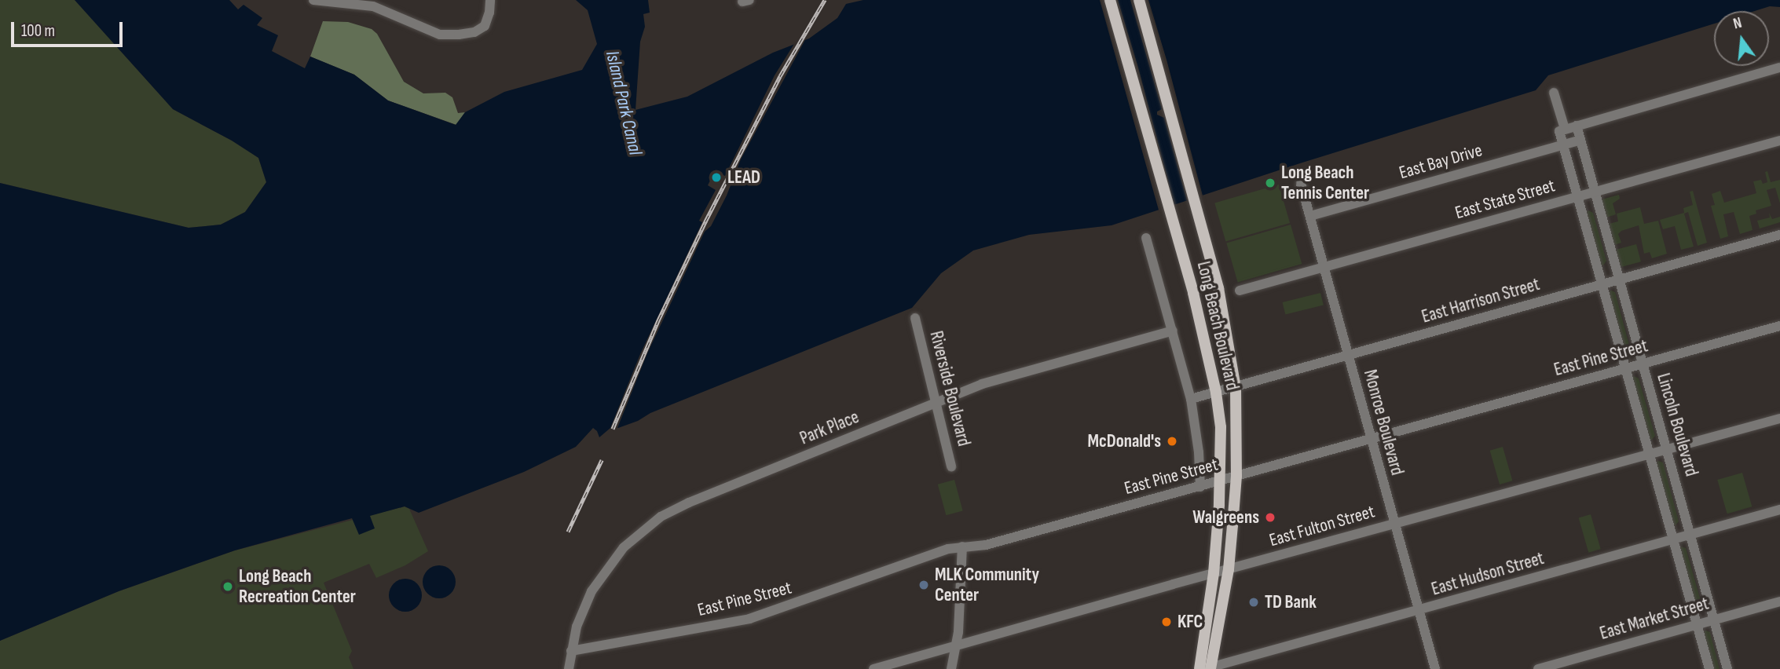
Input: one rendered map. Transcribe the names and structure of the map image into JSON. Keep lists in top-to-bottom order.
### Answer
{
  "streets": {
    "main road": ["Long Beach Boulevard"],
    "street": [
      "East Bay Drive",
      "East State Street",
      "East Harrison Street",
      "East Pine Street",
      "Riverside Boulevard",
      "Monroe Boulevard",
      "Lincoln Boulevard",
      "Park Place",
      "East Fulton Street",
      "East Hudson Street",
      "East Market Street"
    ]
  },
  "crossings": [
    ["East Bay Drive", "Monroe Boulevard"],
    ["East Bay Drive", "Lincoln Boulevard"],
    ["East State Street", "Monroe Boulevard"],
    ["East State Street", "Lincoln Boulevard"],
    ["East Harrison Street", "Long Beach Boulevard"],
    ["East Harrison Street", "Monroe Boulevard"],
    ["East Harrison Street", "Lincoln Boulevard"],
    ["Long Beach Boulevard", "East Pine Street"],
    ["Long Beach Boulevard", "East Fulton Street"],
    ["Long Beach Boulevard", "East Hudson Street"],
    ["East Pine Street", "Monroe Boulevard"],
    ["East Pine Street", "Lincoln Boulevard"],
    ["East Pine Street", "Park Place"],
    ["Riverside Boulevard", "Park Place"],
    ["Monroe Boulevard", "East Fulton Street"],
    ["Monroe Boulevard", "East Hudson Street"],
    ["Lincoln Boulevard", "East Fulton Street"],
    ["Lincoln Boulevard", "East Hudson Street"],
    ["Lincoln Boulevard", "East Market Street"]
  ],
  "water": ["Island Park Canal"],
  "places": [
    "LEAD",
    "Long Beach Tennis Center",
    "McDonald's",
    "Walgreens",
    "MLK Community Center",
    "Long Beach Recreation Center",
    "TD Bank",
    "KFC"
  ],
  "scale_bar": "100 m",
  "north": "top"
}
